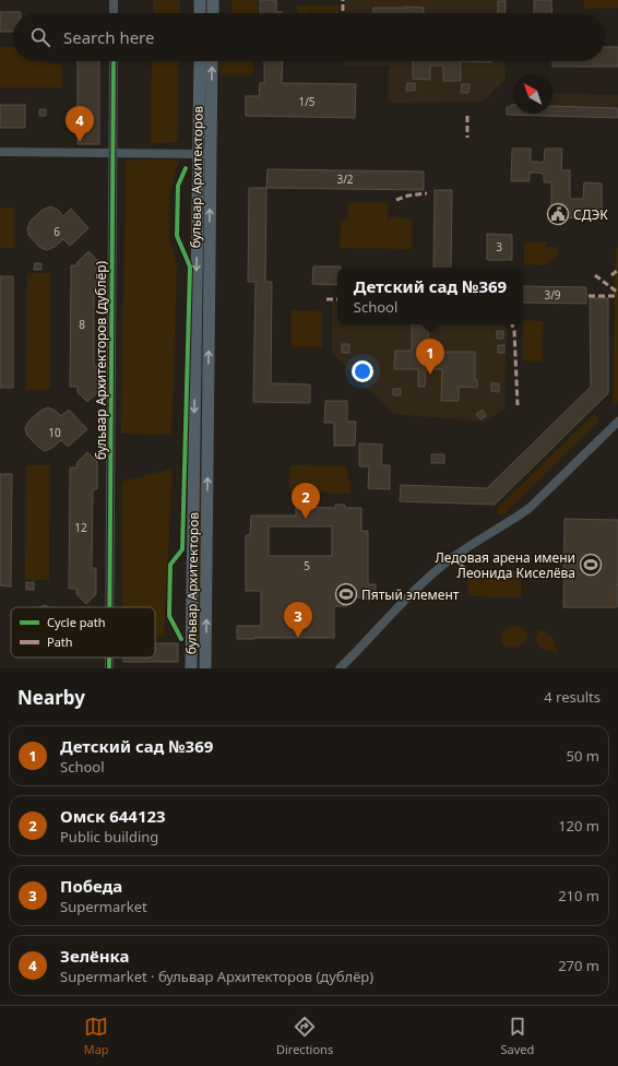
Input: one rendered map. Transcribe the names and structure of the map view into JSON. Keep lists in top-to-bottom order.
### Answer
{
  "streets": {
    "main road": ["бульвар Архитекторов"],
    "street": ["бульвар Архитекторов (дублёр)"]
  },
  "places": {
    "public building": ["СДЭК"],
    "sports": ["Ледовая арена имени Леонида Киселёва", "Пятый элемент"]
  },
  "house_numbers": [
    "1/5",
    "3/2",
    "6",
    "3",
    "3/9",
    "8",
    "10",
    "12",
    "5"
  ],
  "legend": ["Cycle path", "Path"],
  "north": "top left",
  "page": {
    "search": "Search here",
    "pins": [
      "4",
      "1",
      "2",
      "3"
    ],
    "popup": ["Детский сад №369", "School"],
    "heading": ["Nearby", "4 results"],
    "list": [
      {
        "mark": "1",
        "name": "Детский сад №369",
        "note": "School",
        "value": "50 m"
      },
      {
        "mark": "2",
        "name": "Омск 644123",
        "note": "Public building",
        "value": "120 m"
      },
      {
        "mark": "3",
        "name": "Победа",
        "note": "Supermarket",
        "value": "210 m"
      },
      {
        "mark": "4",
        "name": "Зелёнка",
        "note": "Supermarket · бульвар Архитекторов (дублёр)",
        "value": "270 m"
      }
    ],
    "nav": ["Map", "Directions", "Saved"]
  }
}
